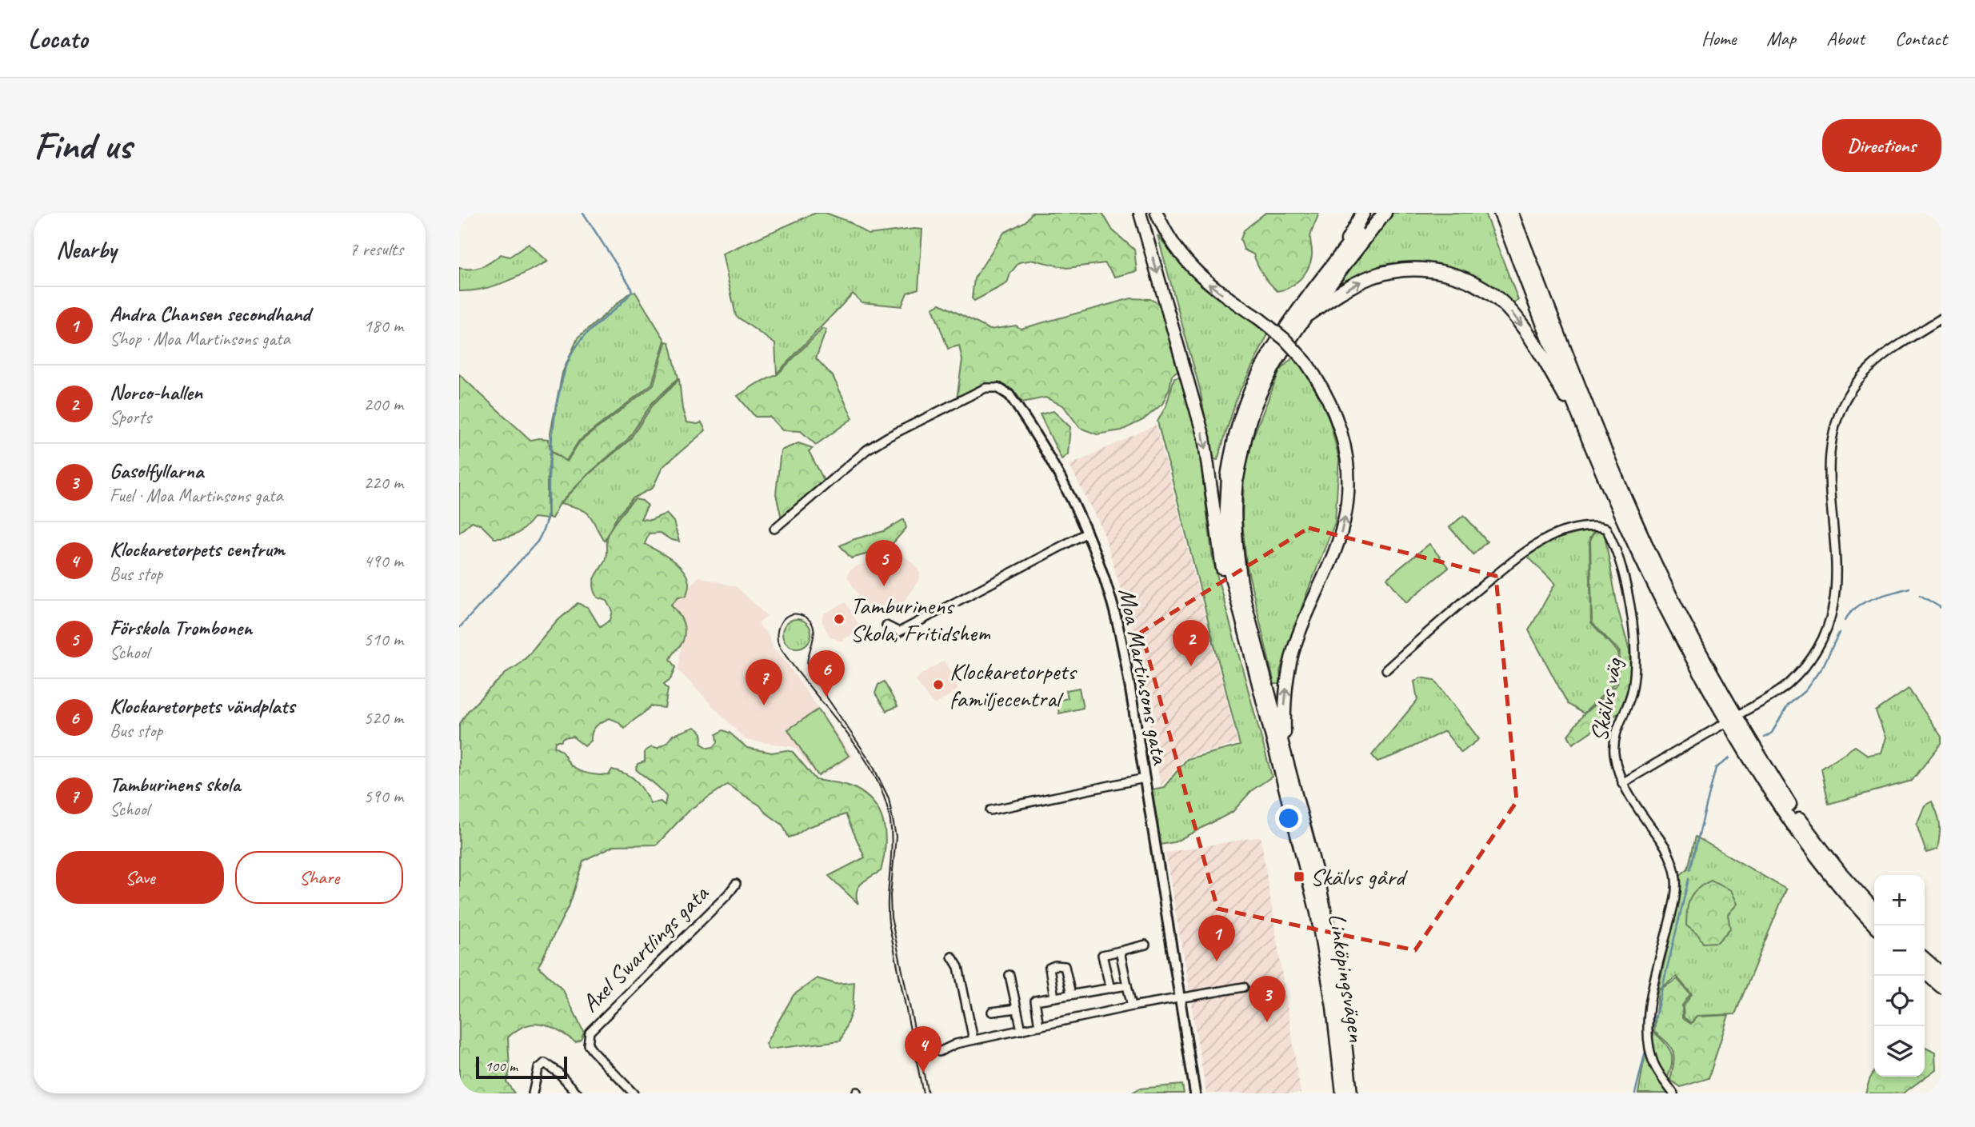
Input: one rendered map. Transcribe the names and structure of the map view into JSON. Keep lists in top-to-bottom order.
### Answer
{
  "streets": {
    "highway": ["Linköpingsvägen"],
    "street": ["Moa Martinsons gata", "Skälvs väg", "Axel Swartlings gata"]
  },
  "places": {
    "other": ["Tamburinens Skola, Fritidshem", "Klockaretorpets familjecentral"],
    "transit": ["Skälvs gård"]
  },
  "scale_bar": "100 m",
  "page": {
    "header": "Locato",
    "nav": [
      "Home",
      "Map",
      "About",
      "Contact"
    ],
    "buttons": [
      "Directions",
      ["Save", "Share"]
    ],
    "title": "Find us",
    "heading": ["Nearby", "7 results"],
    "list": [
      {
        "mark": "1",
        "name": "Andra Chansen secondhand",
        "note": "Shop · Moa Martinsons gata",
        "value": "180 m"
      },
      {
        "mark": "2",
        "name": "Norco-hallen",
        "note": "Sports",
        "value": "200 m"
      },
      {
        "mark": "3",
        "name": "Gasolfyllarna",
        "note": "Fuel · Moa Martinsons gata",
        "value": "220 m"
      },
      {
        "mark": "4",
        "name": "Klockaretorpets centrum",
        "note": "Bus stop",
        "value": "490 m"
      },
      {
        "mark": "5",
        "name": "Förskola Trombonen",
        "note": "School",
        "value": "510 m"
      },
      {
        "mark": "6",
        "name": "Klockaretorpets vändplats",
        "note": "Bus stop",
        "value": "520 m"
      },
      {
        "mark": "7",
        "name": "Tamburinens skola",
        "note": "School",
        "value": "590 m"
      }
    ],
    "pins": [
      "5",
      "2",
      "6",
      "7",
      "1",
      "3",
      "4"
    ],
    "map_buttons": ["+", "−"],
    "scale": "100 m"
  }
}
